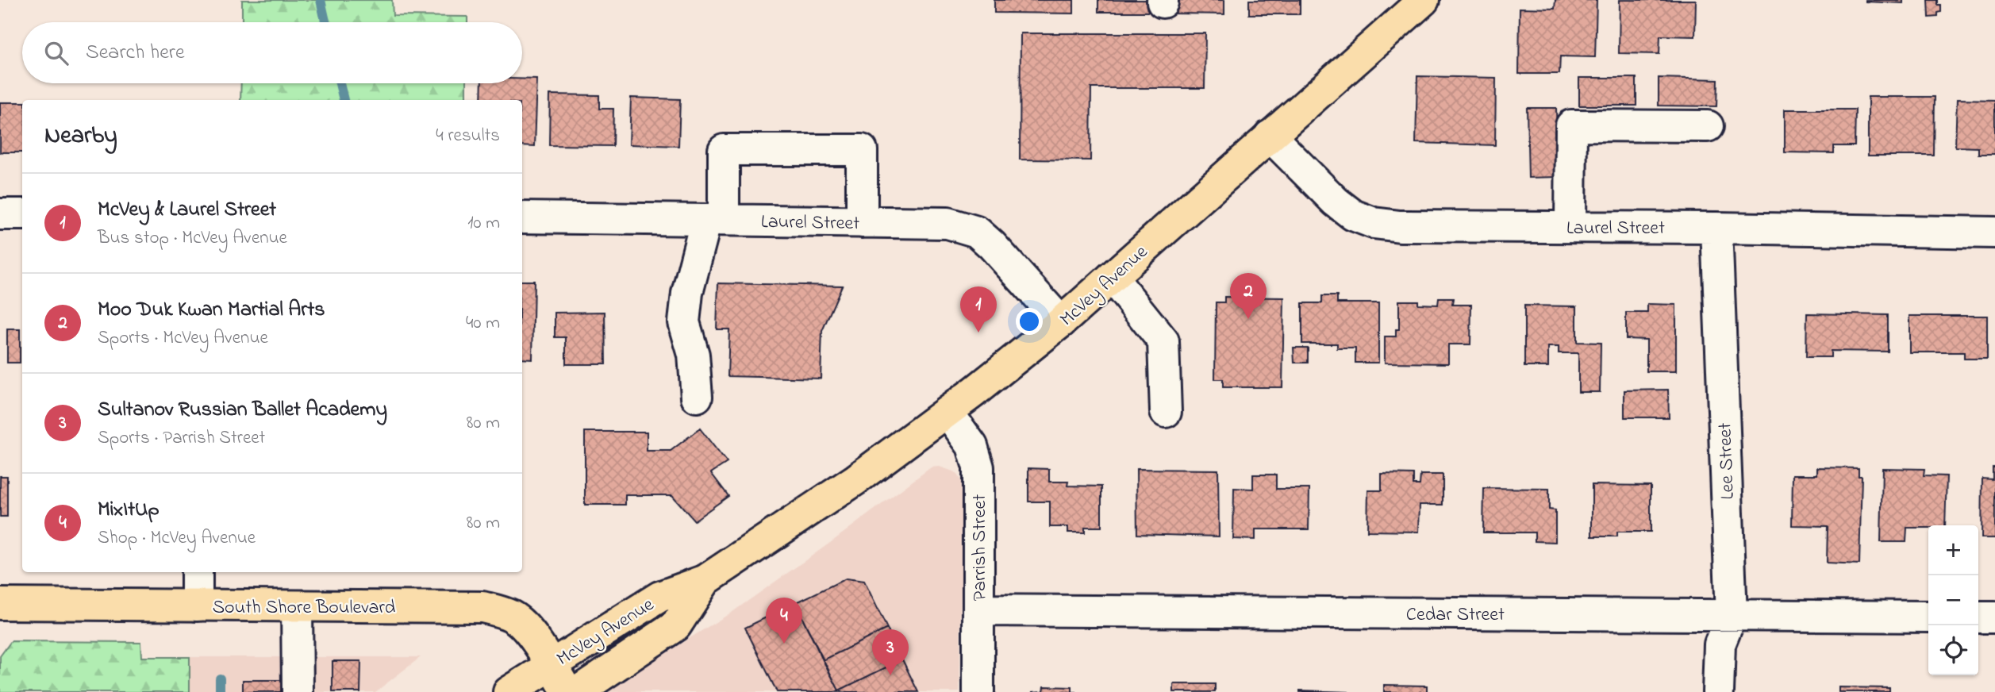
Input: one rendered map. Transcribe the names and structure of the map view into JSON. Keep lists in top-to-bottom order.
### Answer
{
  "streets": {
    "main road": ["McVey Avenue", "South Shore Boulevard"],
    "street": [
      "Laurel Street",
      "Lee Street",
      "Parrish Street",
      "Cedar Street"
    ]
  },
  "crossings": [
    ["Laurel Street", "McVey Avenue"],
    ["Laurel Street", "Lee Street"],
    ["McVey Avenue", "Parrish Street"],
    ["McVey Avenue", "South Shore Boulevard"],
    ["Lee Street", "Cedar Street"],
    ["Parrish Street", "Cedar Street"]
  ],
  "page": {
    "search": "Search here",
    "heading": ["Nearby", "4 results"],
    "list": [
      {
        "mark": "1",
        "name": "McVey & Laurel Street",
        "note": "Bus stop · McVey Avenue",
        "value": "10 m"
      },
      {
        "mark": "2",
        "name": "Moo Duk Kwan Martial Arts",
        "note": "Sports · McVey Avenue",
        "value": "40 m"
      },
      {
        "mark": "3",
        "name": "Sultanov Russian Ballet Academy",
        "note": "Sports · Parrish Street",
        "value": "80 m"
      },
      {
        "mark": "4",
        "name": "MixItUp",
        "note": "Shop · McVey Avenue",
        "value": "80 m"
      }
    ],
    "pins": [
      "2",
      "1",
      "4",
      "3"
    ],
    "map_buttons": ["+", "−"]
  }
}
